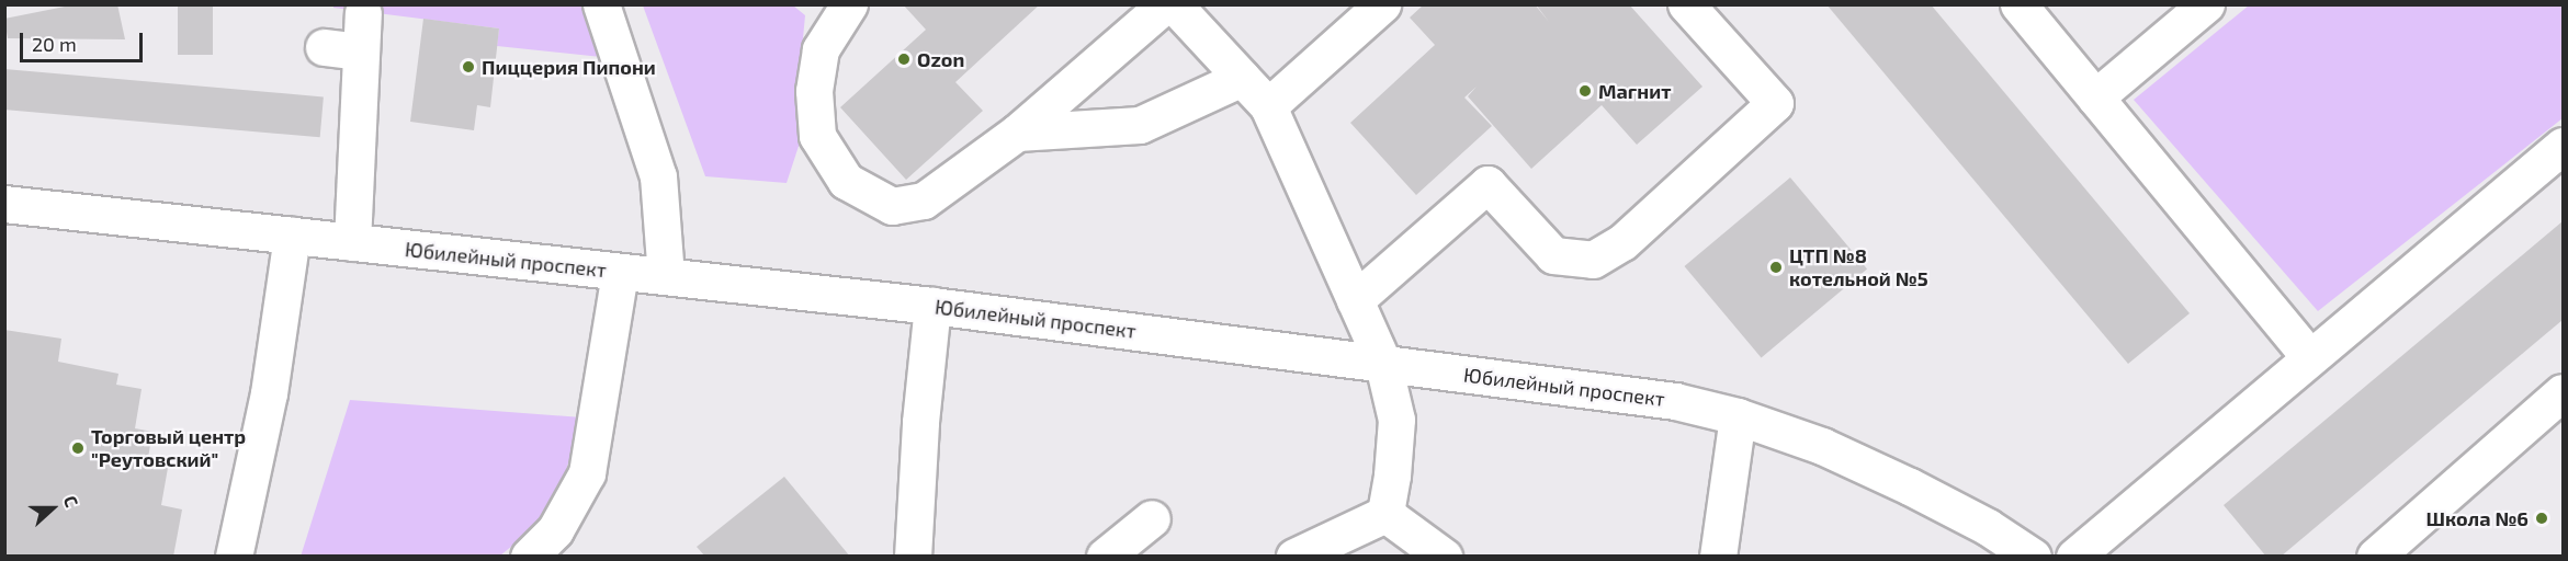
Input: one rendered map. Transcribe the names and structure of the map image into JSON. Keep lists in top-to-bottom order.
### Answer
{
  "streets": {
    "street": ["Юбилейный проспект"]
  },
  "places": [
    "Ozon",
    "Пиццерия Пипони",
    "Магнит",
    "ЦТП №8 котельной №5",
    "Торговый центр \"Реутовский\"",
    "Школа №6"
  ],
  "scale_bar": "20 m",
  "north": "right"
}
